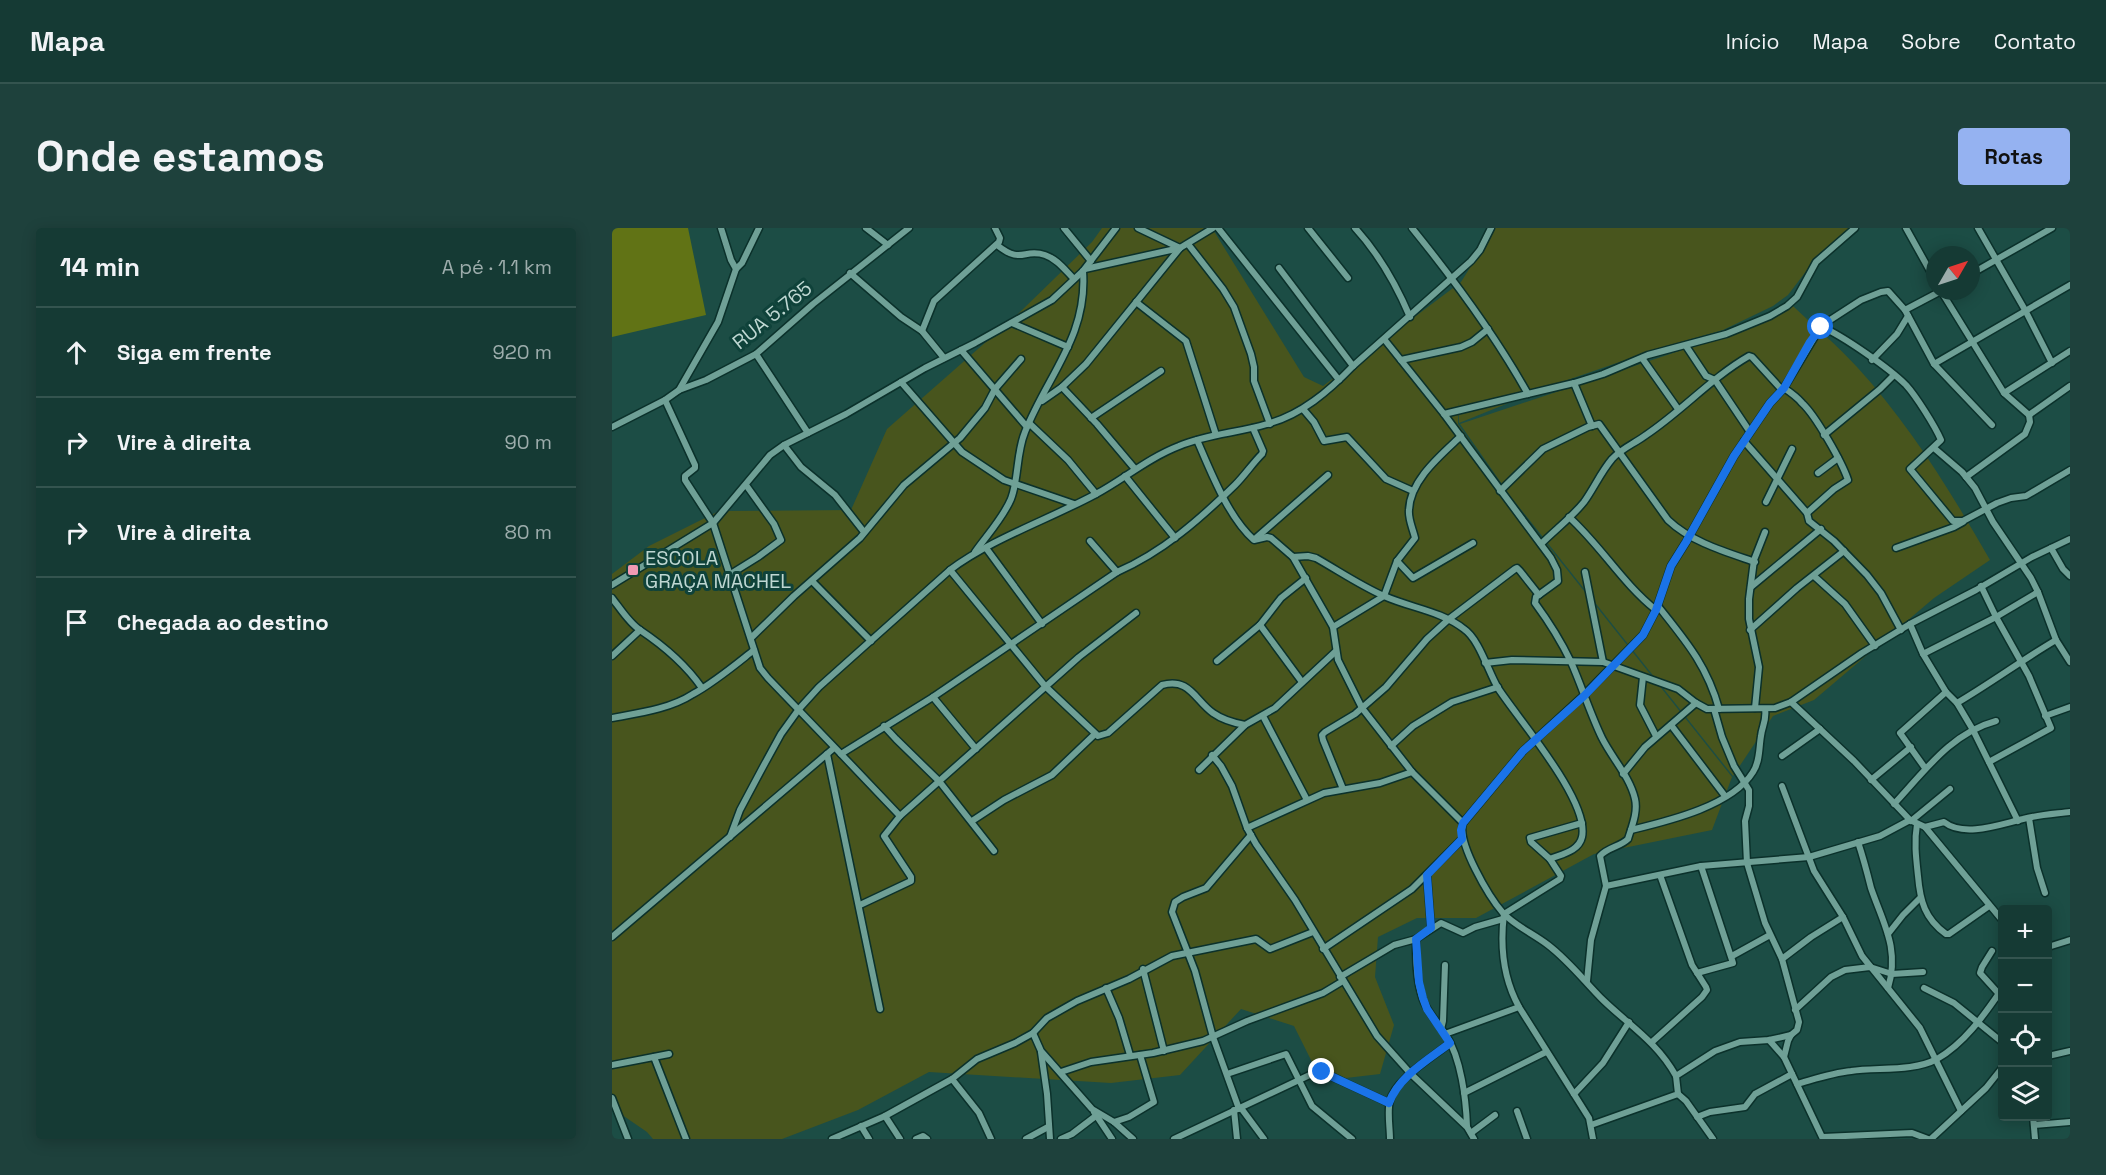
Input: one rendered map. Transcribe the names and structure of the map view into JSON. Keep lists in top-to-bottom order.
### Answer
{
  "streets": {
    "street": ["RUA 5.765"]
  },
  "places": {
    "transit": ["ESCOLA GRAÇA MACHEL"]
  },
  "north": "top right",
  "page": {
    "header": "Mapa",
    "nav": [
      "Início",
      "Mapa",
      "Sobre",
      "Contato"
    ],
    "buttons": "Rotas",
    "title": "Onde estamos",
    "heading": ["14 min", "A pé · 1.1 km"],
    "list": [
      ["Siga em frente", "920 m"],
      ["Vire à direita", "90 m"],
      ["Vire à direita", "80 m"],
      "Chegada ao destino"
    ],
    "map_buttons": ["+", "−"]
  }
}
